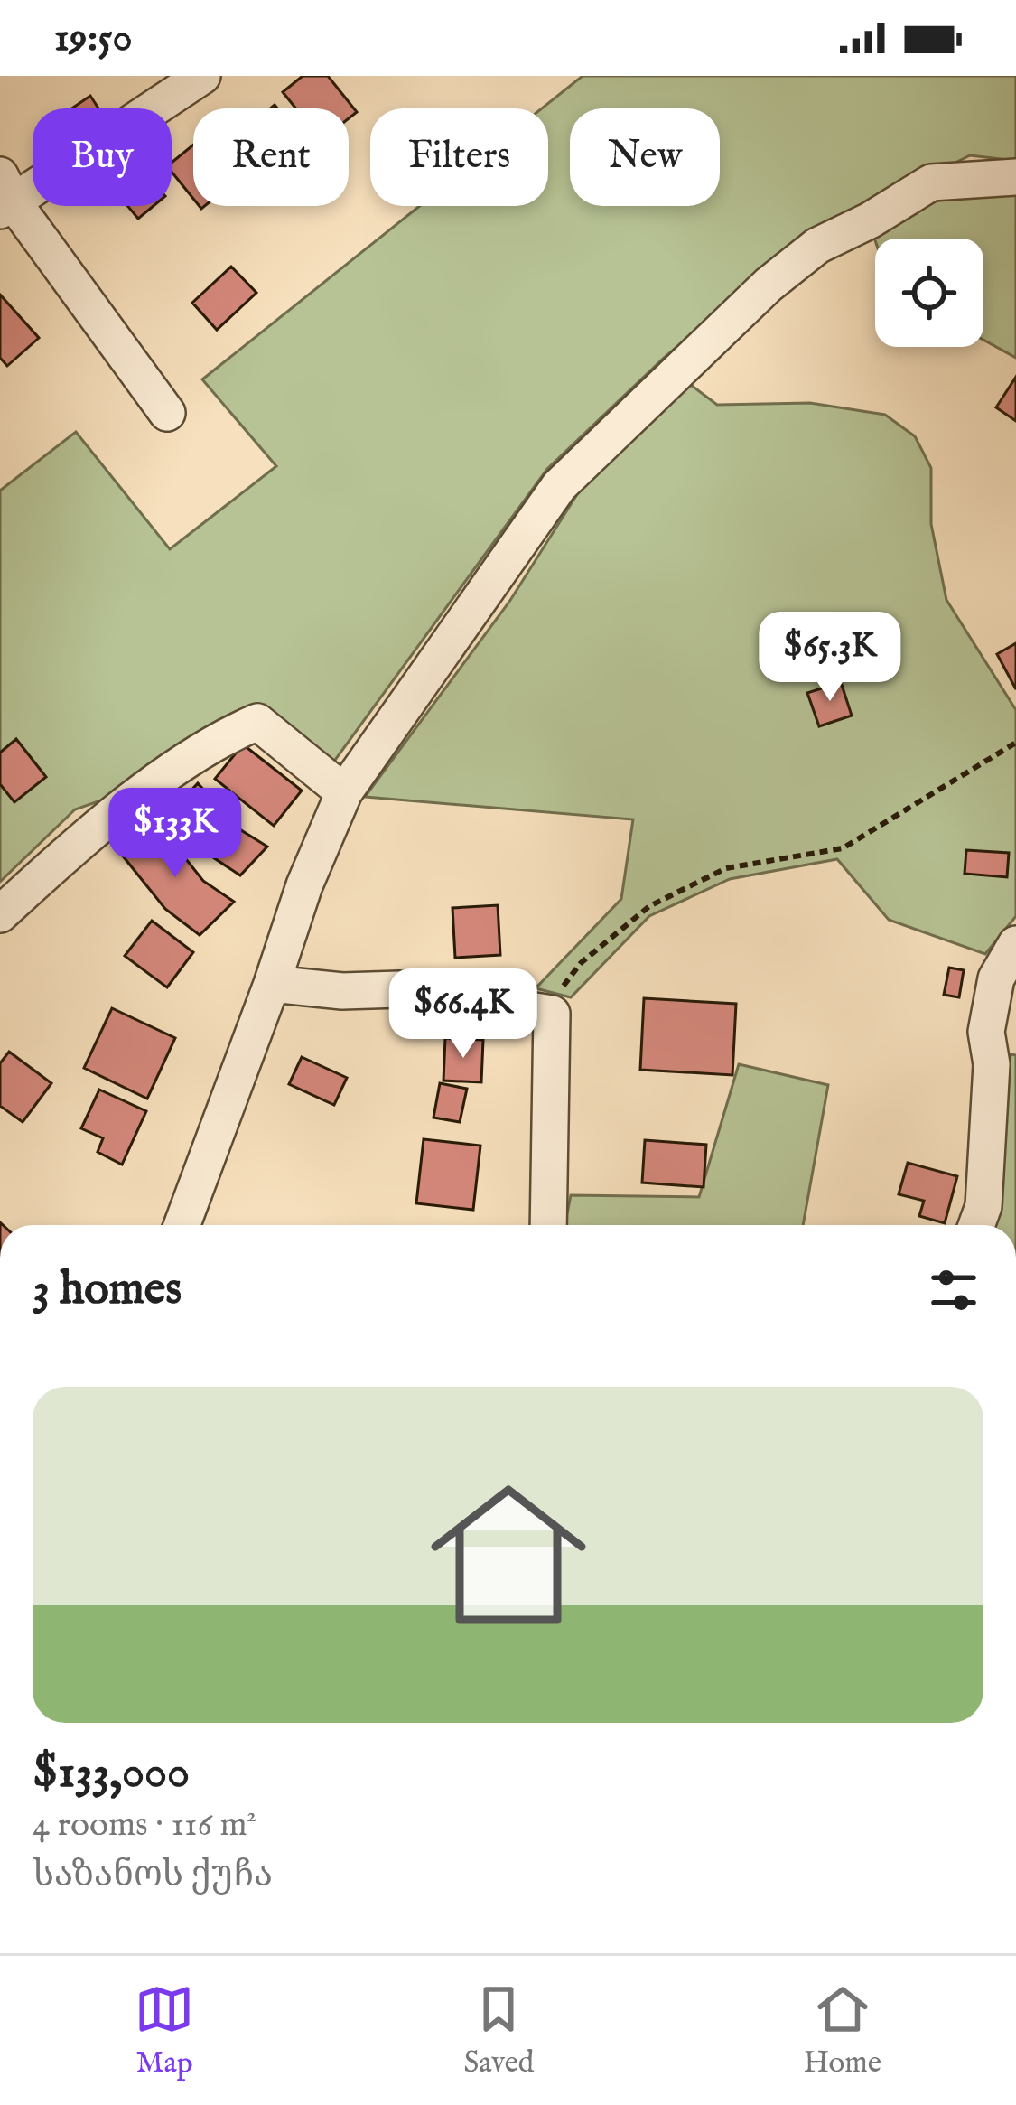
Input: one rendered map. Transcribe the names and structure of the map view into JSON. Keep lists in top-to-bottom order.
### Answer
{
  "page": {
    "status": "19:50",
    "chip": [
      "Buy",
      "Rent",
      "Filters",
      "New"
    ],
    "price": ["$65.3K", "$133K", "$66.4K"],
    "heading": "3 homes",
    "list": [
      {
        "name": "$133,000",
        "note": "4 rooms · 116 m² · საზანოს ქუჩა"
      }
    ],
    "tabs": ["Map", "Saved", "Home"]
  }
}
